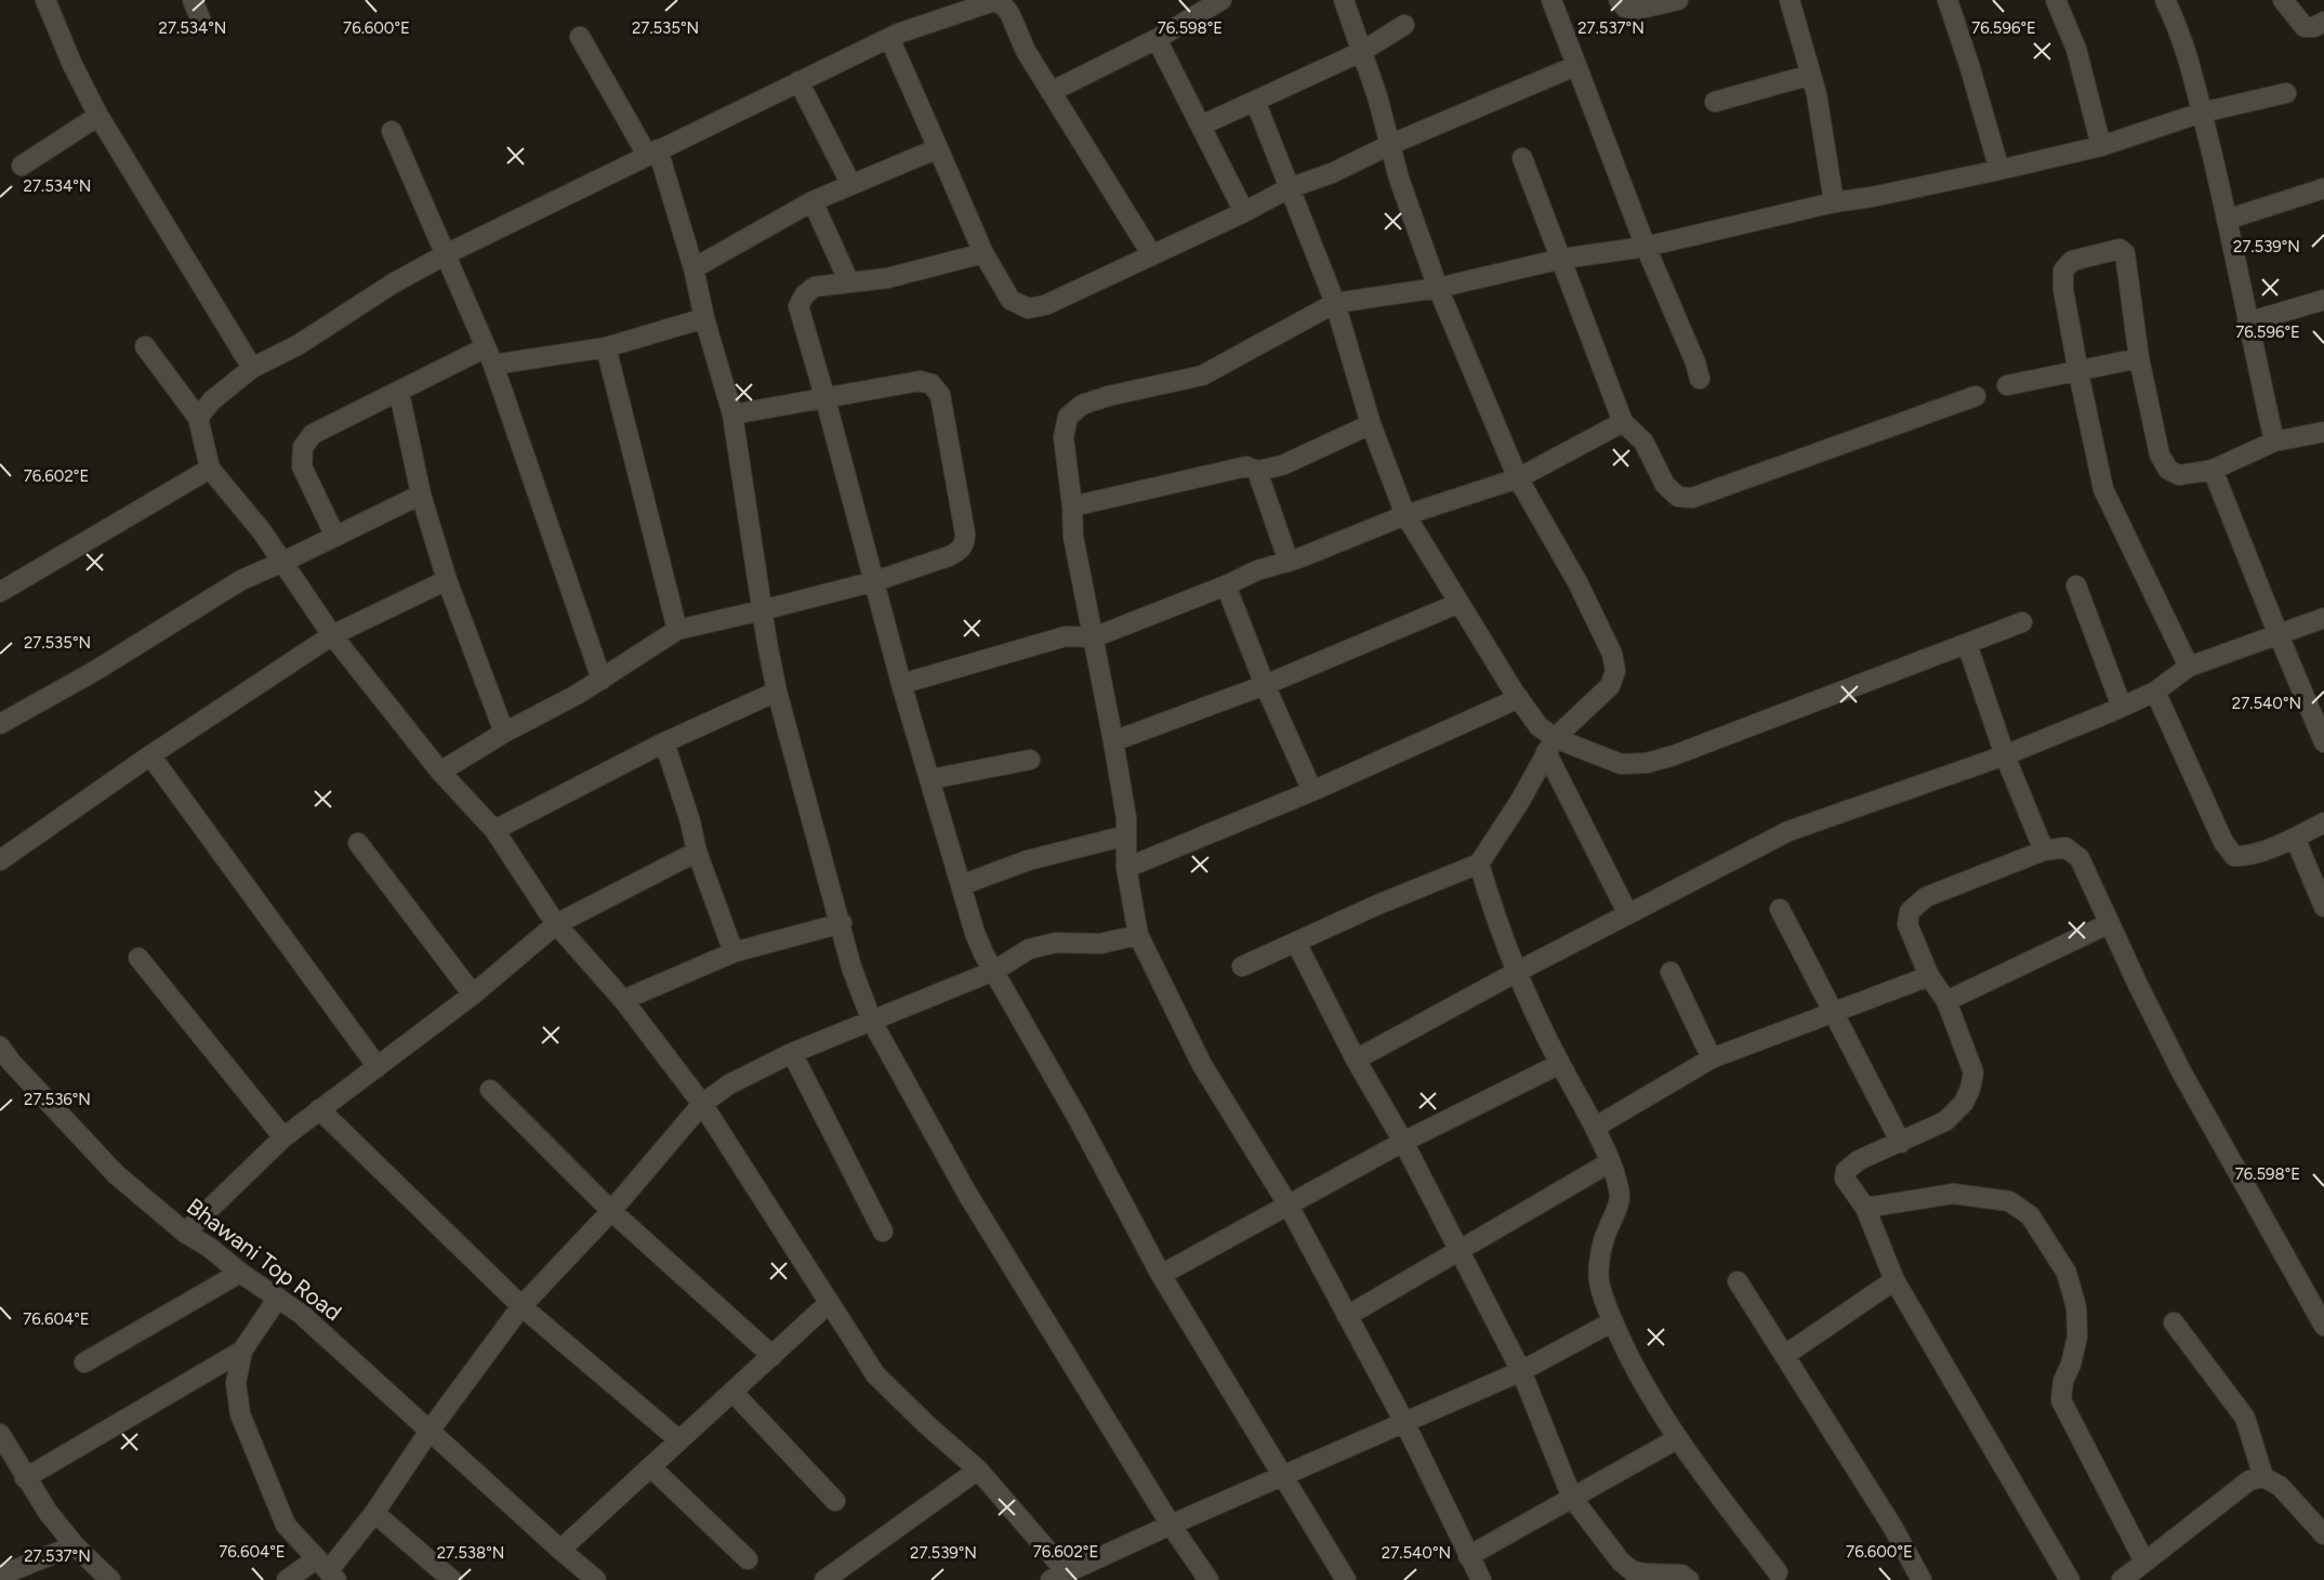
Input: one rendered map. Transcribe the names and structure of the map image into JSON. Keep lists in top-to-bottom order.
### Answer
{
  "streets": {
    "street": ["Bhawani Top Road"]
  },
  "coordinates": [
    "27.535°N",
    "27.534°N",
    "27.537°N",
    "76.600°E",
    "76.598°E",
    "76.596°E",
    "27.539°N",
    "76.602°E",
    "27.540°N",
    "27.536°N",
    "76.604°E",
    "27.538°N"
  ]
}
